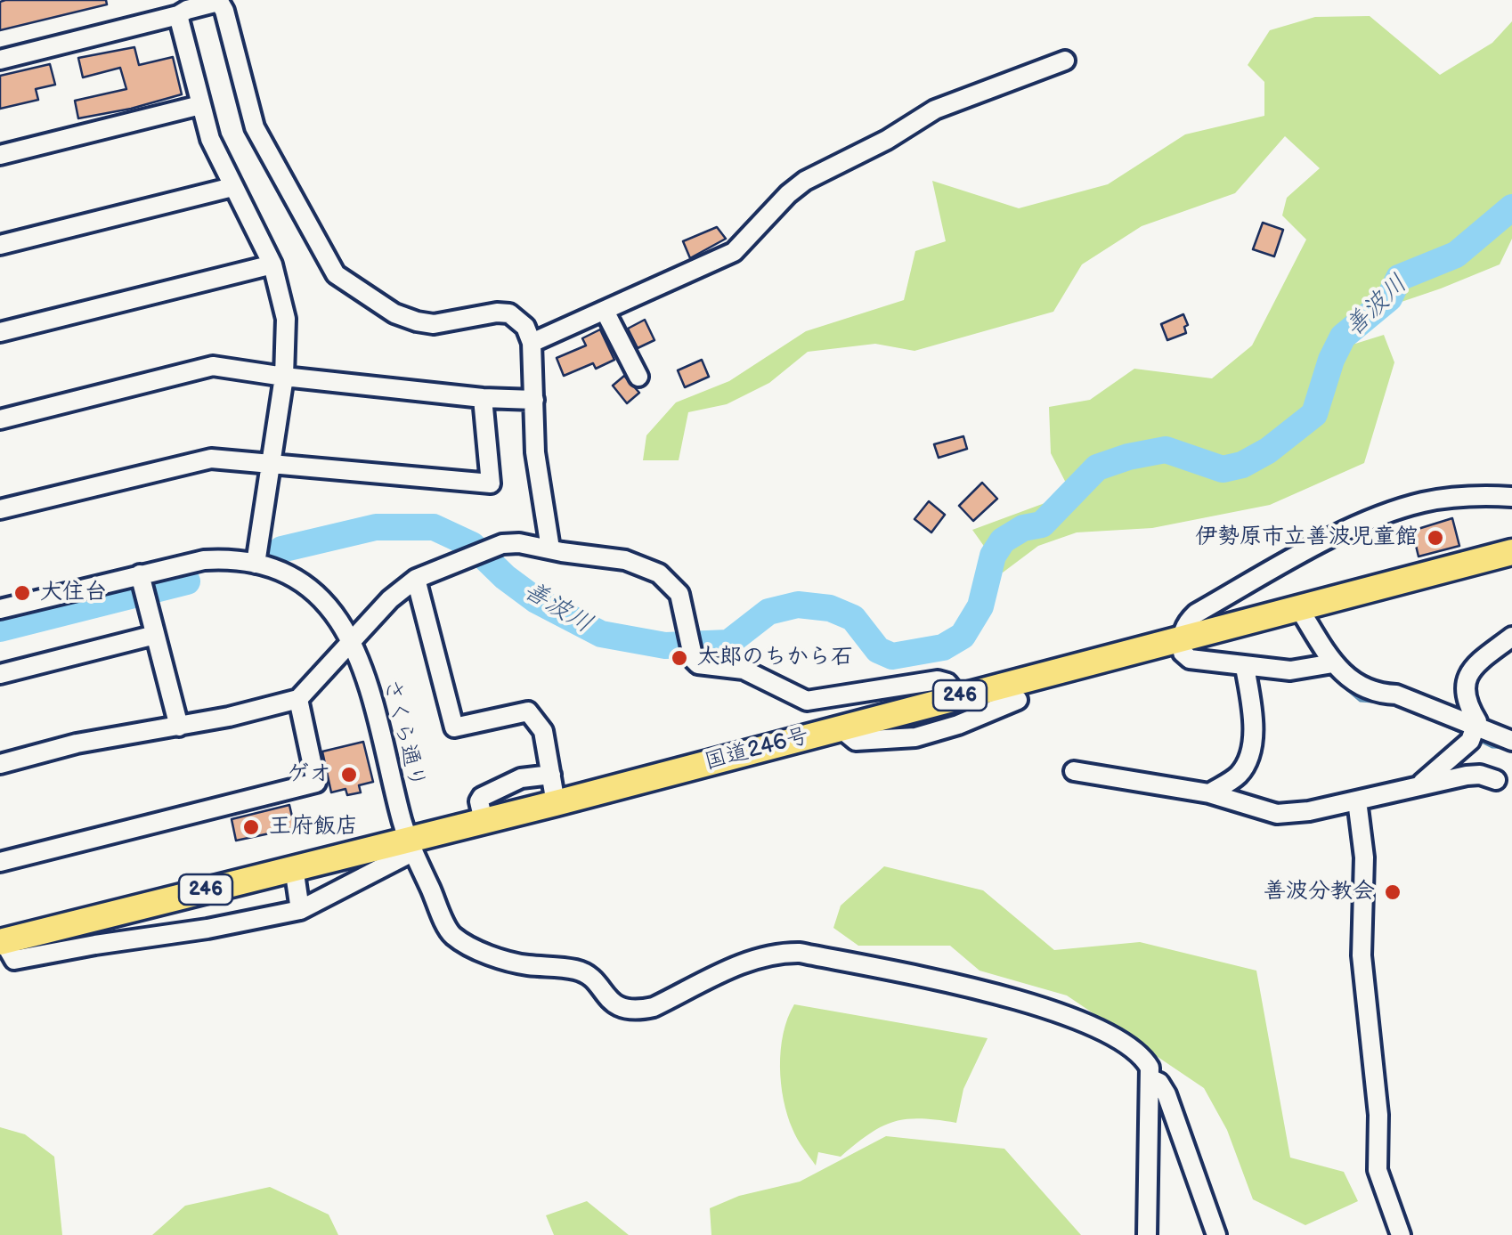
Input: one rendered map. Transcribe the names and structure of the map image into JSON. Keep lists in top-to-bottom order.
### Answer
{
  "streets": {
    "highway": ["246", "国道246号"],
    "street": ["さくら通り"]
  },
  "crossings": [
    ["さくら通り", "国道246号"]
  ],
  "water": ["善波川"],
  "places": [
    "伊勢原市立善波児童館",
    "大住台",
    "太郎のちから石",
    "ゲオ",
    "王府飯店",
    "善波分教会"
  ]
}
